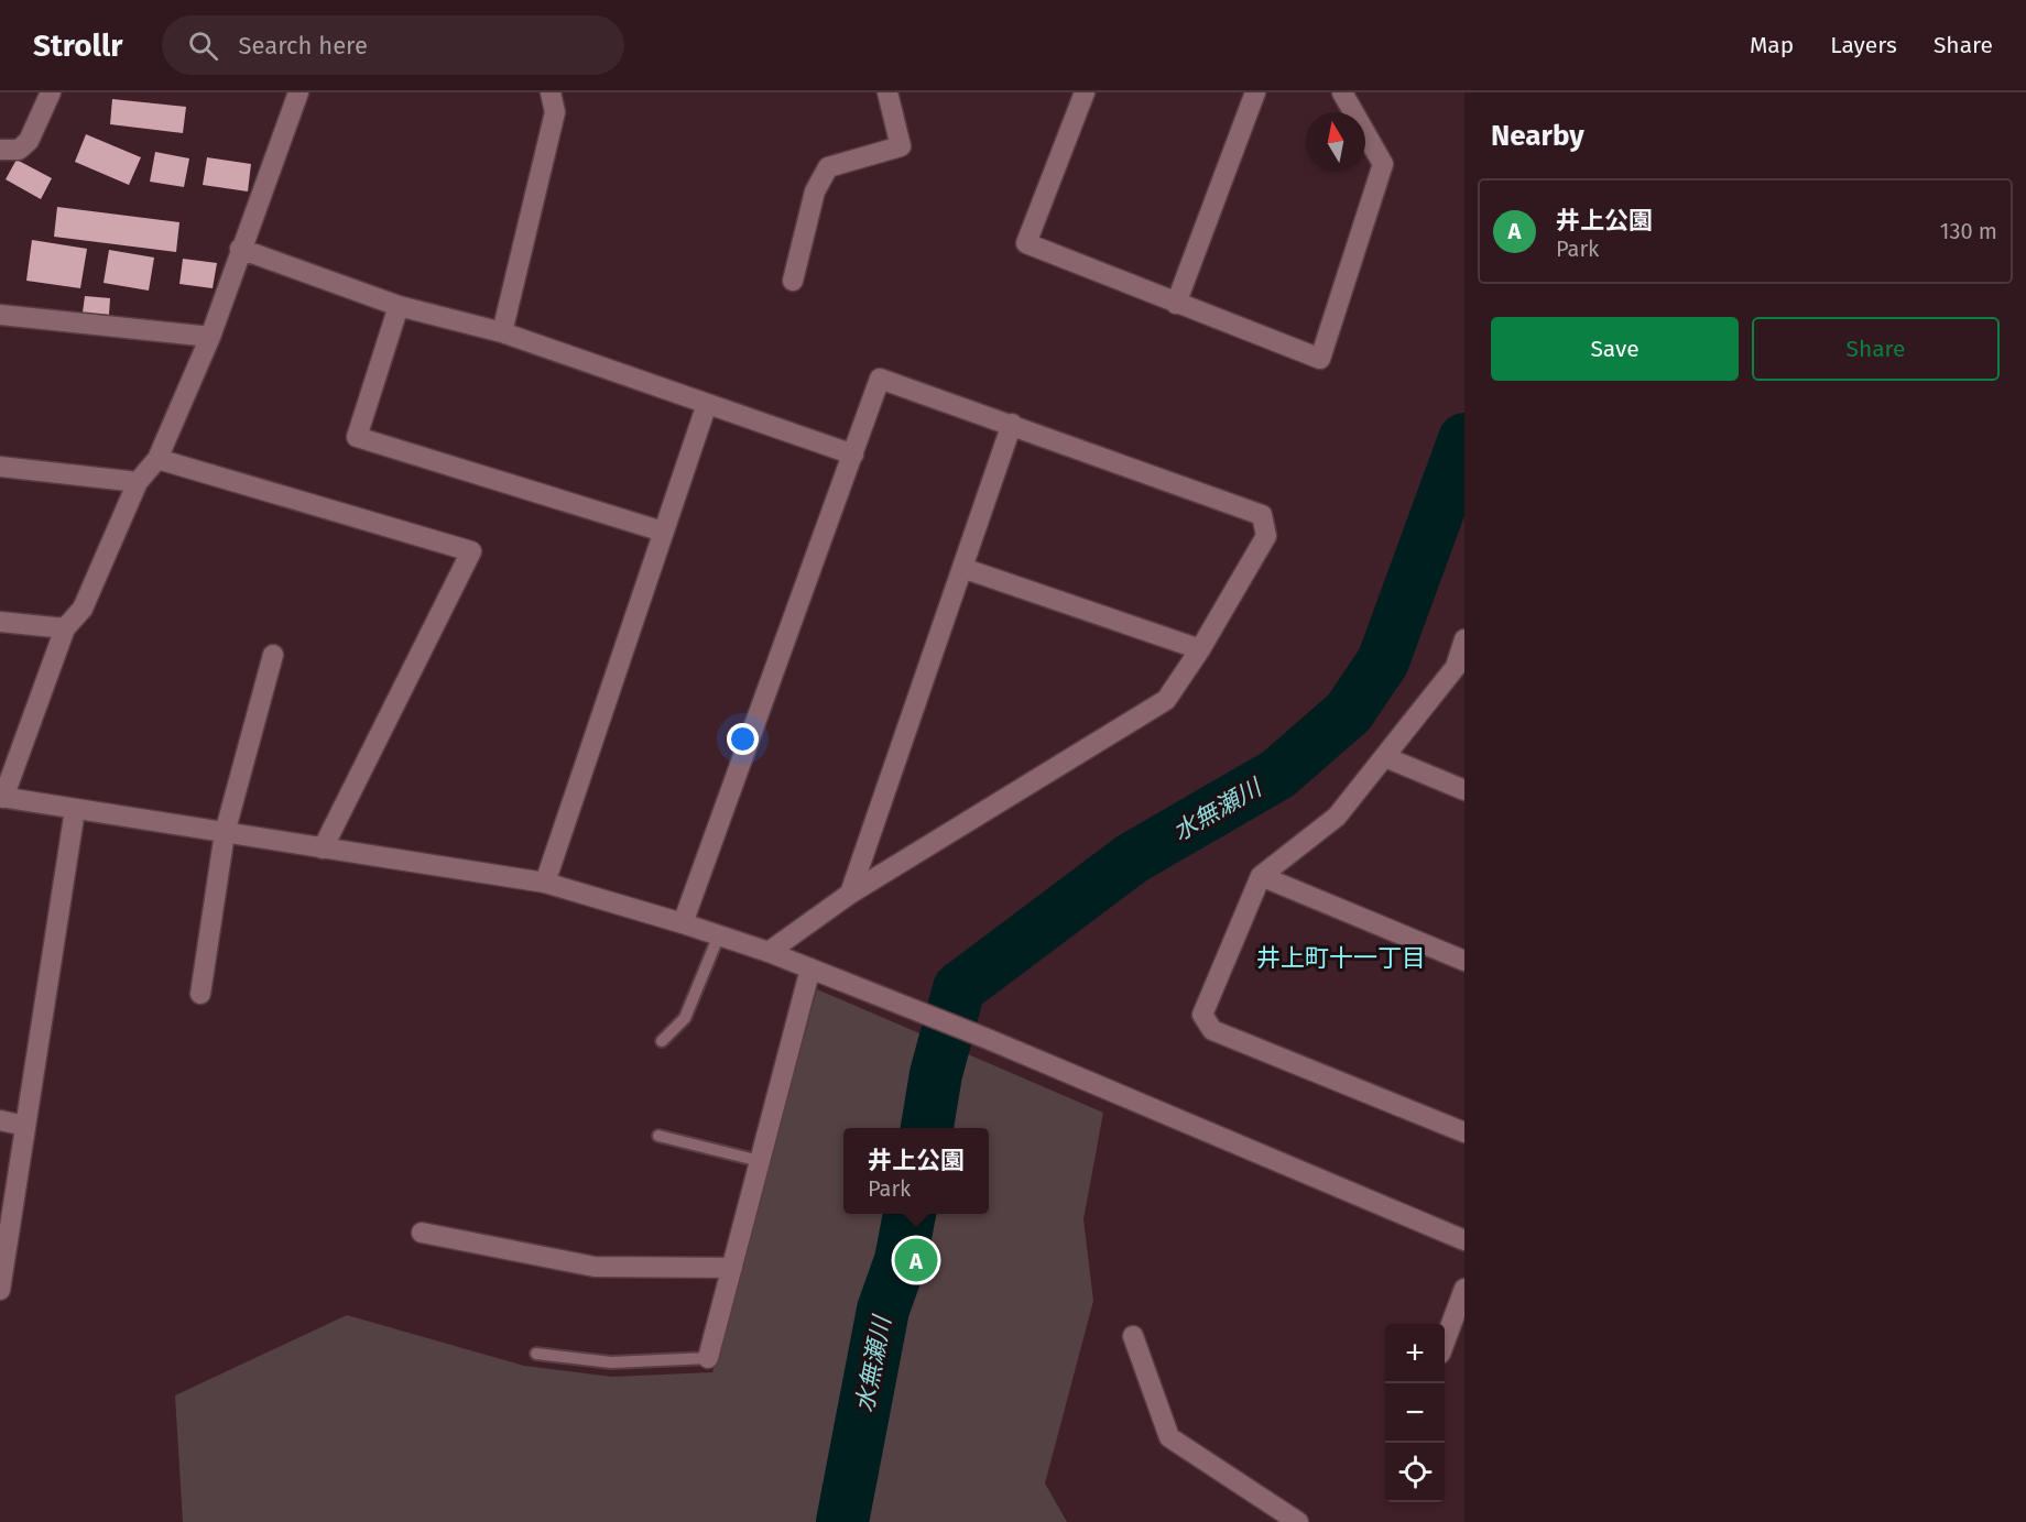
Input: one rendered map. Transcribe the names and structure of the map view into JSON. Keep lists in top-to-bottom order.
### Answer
{
  "districts": ["井上町十一丁目"],
  "water": ["水無瀬川"],
  "north": "top",
  "page": {
    "header": "Strollr",
    "search": "Search here",
    "nav": ["Map", "Layers", "Share"],
    "heading": "Nearby",
    "list": [
      {
        "mark": "A",
        "name": "井上公園",
        "note": "Park",
        "value": "130 m"
      }
    ],
    "buttons": ["Save", "Share"],
    "popup": ["井上公園", "Park"],
    "pins": "A",
    "map_buttons": ["+", "−"]
  }
}
